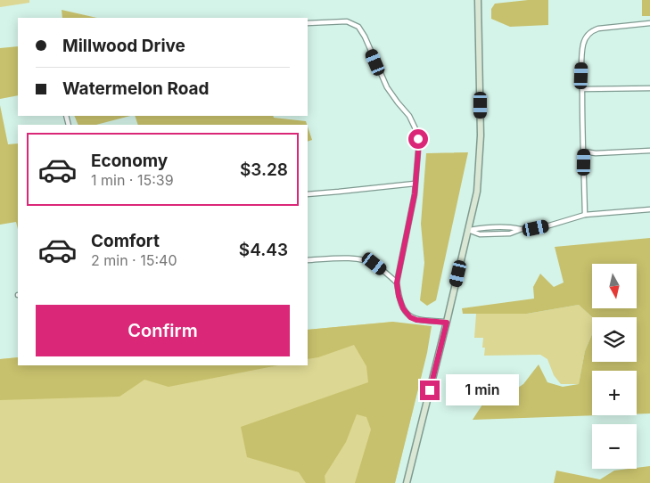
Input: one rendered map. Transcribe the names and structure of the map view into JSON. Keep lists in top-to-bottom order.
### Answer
{
  "north": "bottom",
  "page": {
    "banner": ["Millwood Drive", "Watermelon Road"],
    "list": [
      {
        "name": "Economy",
        "note": "1 min · 15:39",
        "value": "$3.28"
      },
      {
        "name": "Comfort",
        "note": "2 min · 15:40",
        "value": "$4.43"
      }
    ],
    "map_buttons": ["+", "−"],
    "buttons": "Confirm",
    "bubble": "1 min"
  }
}
